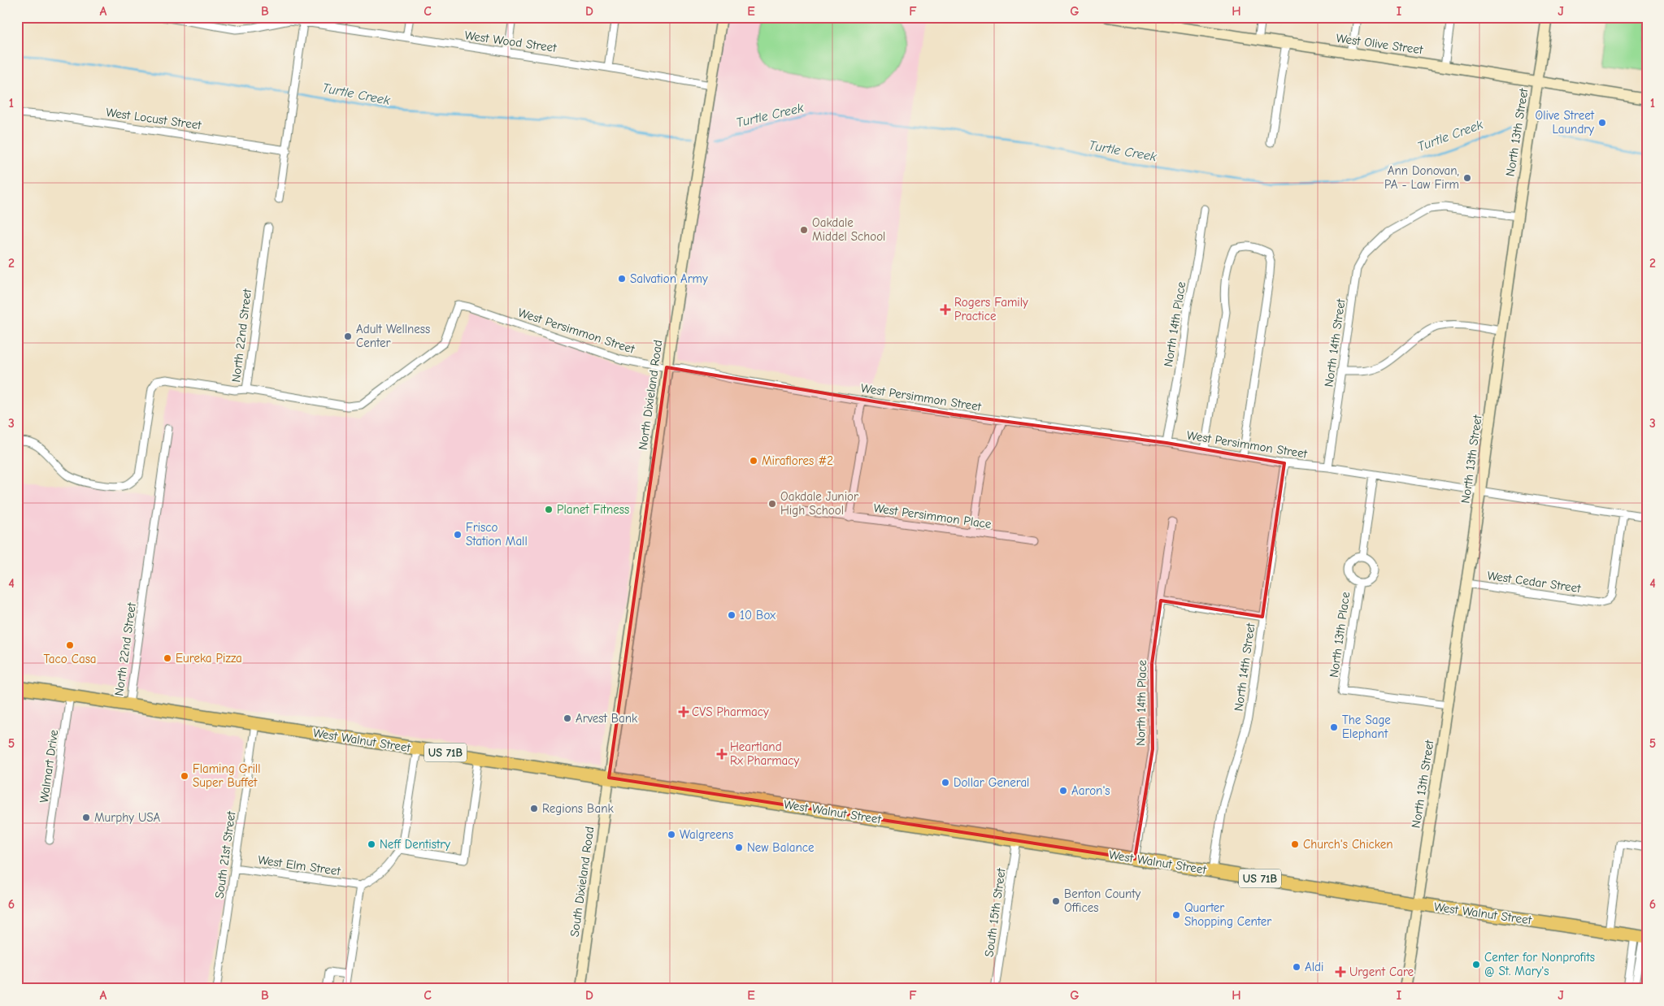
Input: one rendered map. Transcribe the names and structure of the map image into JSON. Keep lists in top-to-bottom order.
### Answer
{
  "streets": {
    "main road": [
      "West Olive Street",
      "North 13th Street",
      "North Dixieland Road",
      "West Walnut Street",
      "US 71B",
      "South Dixieland Road"
    ],
    "street": [
      "West Wood Street",
      "West Locust Street",
      "North 14th Place",
      "West Persimmon Street",
      "North 22nd Street",
      "North 14th Street",
      "West Persimmon Place",
      "West Cedar Street",
      "North 13th Place",
      "Walmart Drive",
      "South 21st Street",
      "West Elm Street",
      "South 15th Street"
    ]
  },
  "crossings": [
    ["West Wood Street", "North Dixieland Road"],
    ["West Olive Street", "North 13th Street"],
    ["North 13th Street", "West Persimmon Street"],
    ["North 13th Street", "North 14th Street"],
    ["North 13th Street", "West Cedar Street"],
    ["North 13th Street", "North 13th Place"],
    ["North 13th Street", "West Walnut Street"],
    ["North 14th Place", "West Persimmon Street"],
    ["North 14th Place", "West Walnut Street"],
    ["West Persimmon Street", "North 22nd Street"],
    ["West Persimmon Street", "North 14th Street"],
    ["West Persimmon Street", "North Dixieland Road"],
    ["West Persimmon Street", "West Cedar Street"],
    ["North 22nd Street", "West Walnut Street"],
    ["North 14th Street", "West Walnut Street"],
    ["North Dixieland Road", "West Walnut Street"],
    ["North Dixieland Road", "South Dixieland Road"],
    ["West Walnut Street", "Walmart Drive"],
    ["West Walnut Street", "South 21st Street"],
    ["West Walnut Street", "South Dixieland Road"],
    ["West Walnut Street", "South 15th Street"],
    ["South 21st Street", "West Elm Street"]
  ],
  "water": ["Turtle Creek"],
  "places": {
    "other": [
      "Olive Street Laundry",
      "Ann Donovan, PA - Law Firm",
      "Oakdale Middel School",
      "Salvation Army",
      "Adult Wellness Center",
      "Miraflores #2",
      "Oakdale Junior High School",
      "Planet Fitness",
      "Frisco Station Mall",
      "10 Box",
      "Taco Casa",
      "Eureka Pizza",
      "Arvest Bank",
      "The Sage Elephant",
      "Flaming Grill Super Buffet",
      "Dollar General",
      "Aaron's",
      "Regions Bank",
      "Murphy USA",
      "Walgreens",
      "Neff Dentistry",
      "Church's Chicken",
      "New Balance",
      "Benton County Offices",
      "Quarter Shopping Center",
      "Center for Nonprofits @ St. Mary's",
      "Aldi"
    ],
    "health": [
      "Rogers Family Practice",
      "CVS Pharmacy",
      "Heartland Rx Pharmacy",
      "Urgent Care"
    ]
  },
  "grid": {
    "columns": [
      "A",
      "B",
      "C",
      "D",
      "E",
      "F",
      "G",
      "H",
      "I",
      "J"
    ],
    "rows": [
      "1",
      "2",
      "3",
      "4",
      "5",
      "6"
    ]
  }
}
